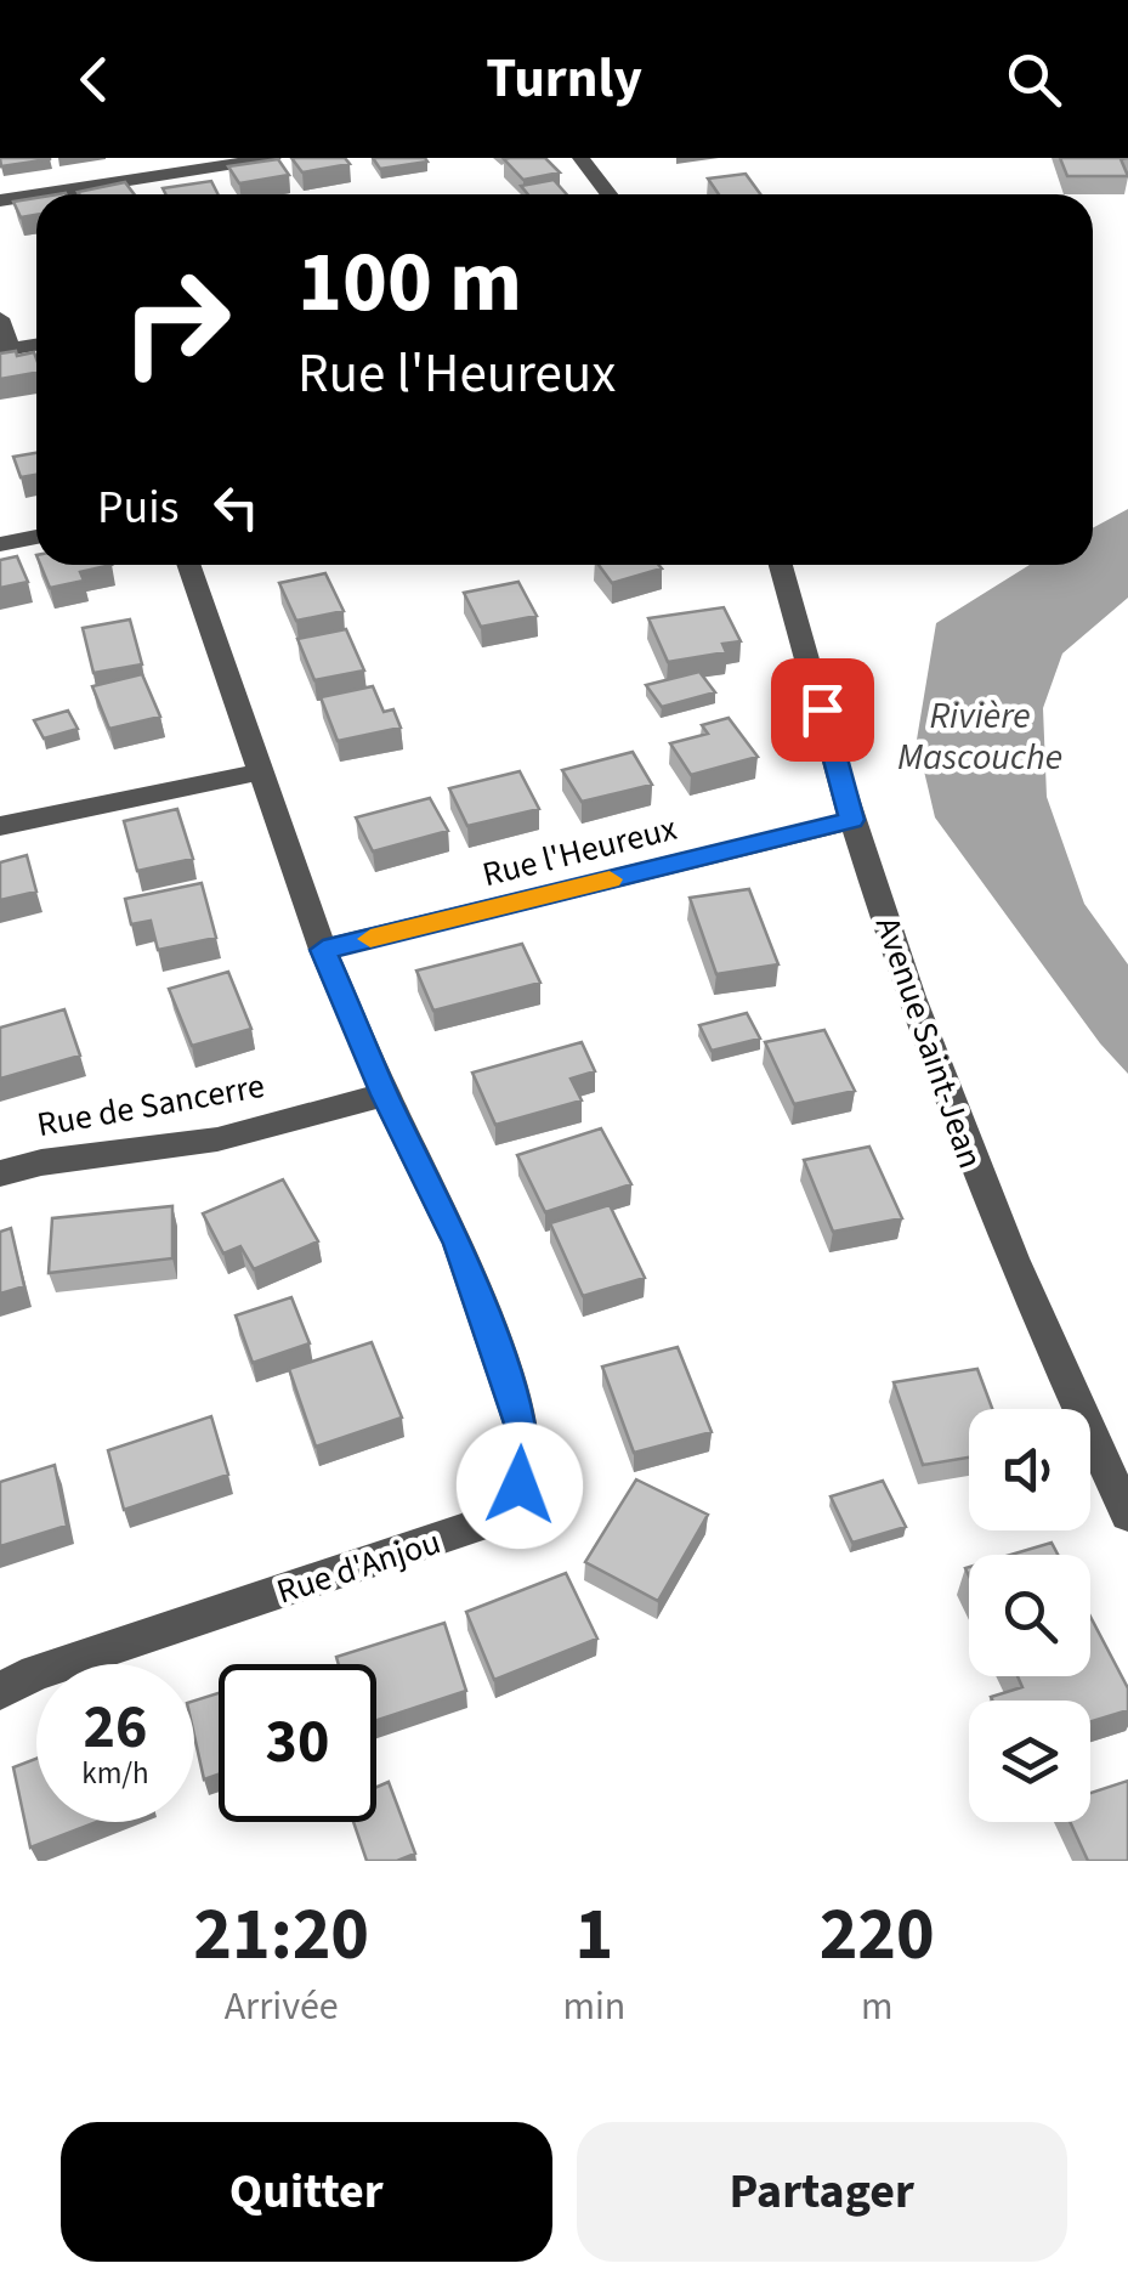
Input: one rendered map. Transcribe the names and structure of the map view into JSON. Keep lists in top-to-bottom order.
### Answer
{
  "streets": {
    "street": [
      "Rue l'Heureux",
      "Avenue Saint-Jean",
      "Rue de Sancerre",
      "Rue d'Anjou"
    ]
  },
  "crossings": [
    ["Rue l'Heureux", "Avenue Saint-Jean"],
    ["Rue l'Heureux", "Rue d'Anjou"],
    ["Rue de Sancerre", "Rue d'Anjou"]
  ],
  "water": ["Rivière Mascouche"],
  "page": {
    "header": "Turnly",
    "turn": ["100 m", "Rue l'Heureux"],
    "then": "Puis",
    "speed": "26 km/h",
    "limit": "30",
    "eta": [
      "21:20",
      "Arrivée",
      "1",
      "min",
      "220",
      "m"
    ],
    "buttons": ["Quitter", "Partager"]
  }
}
